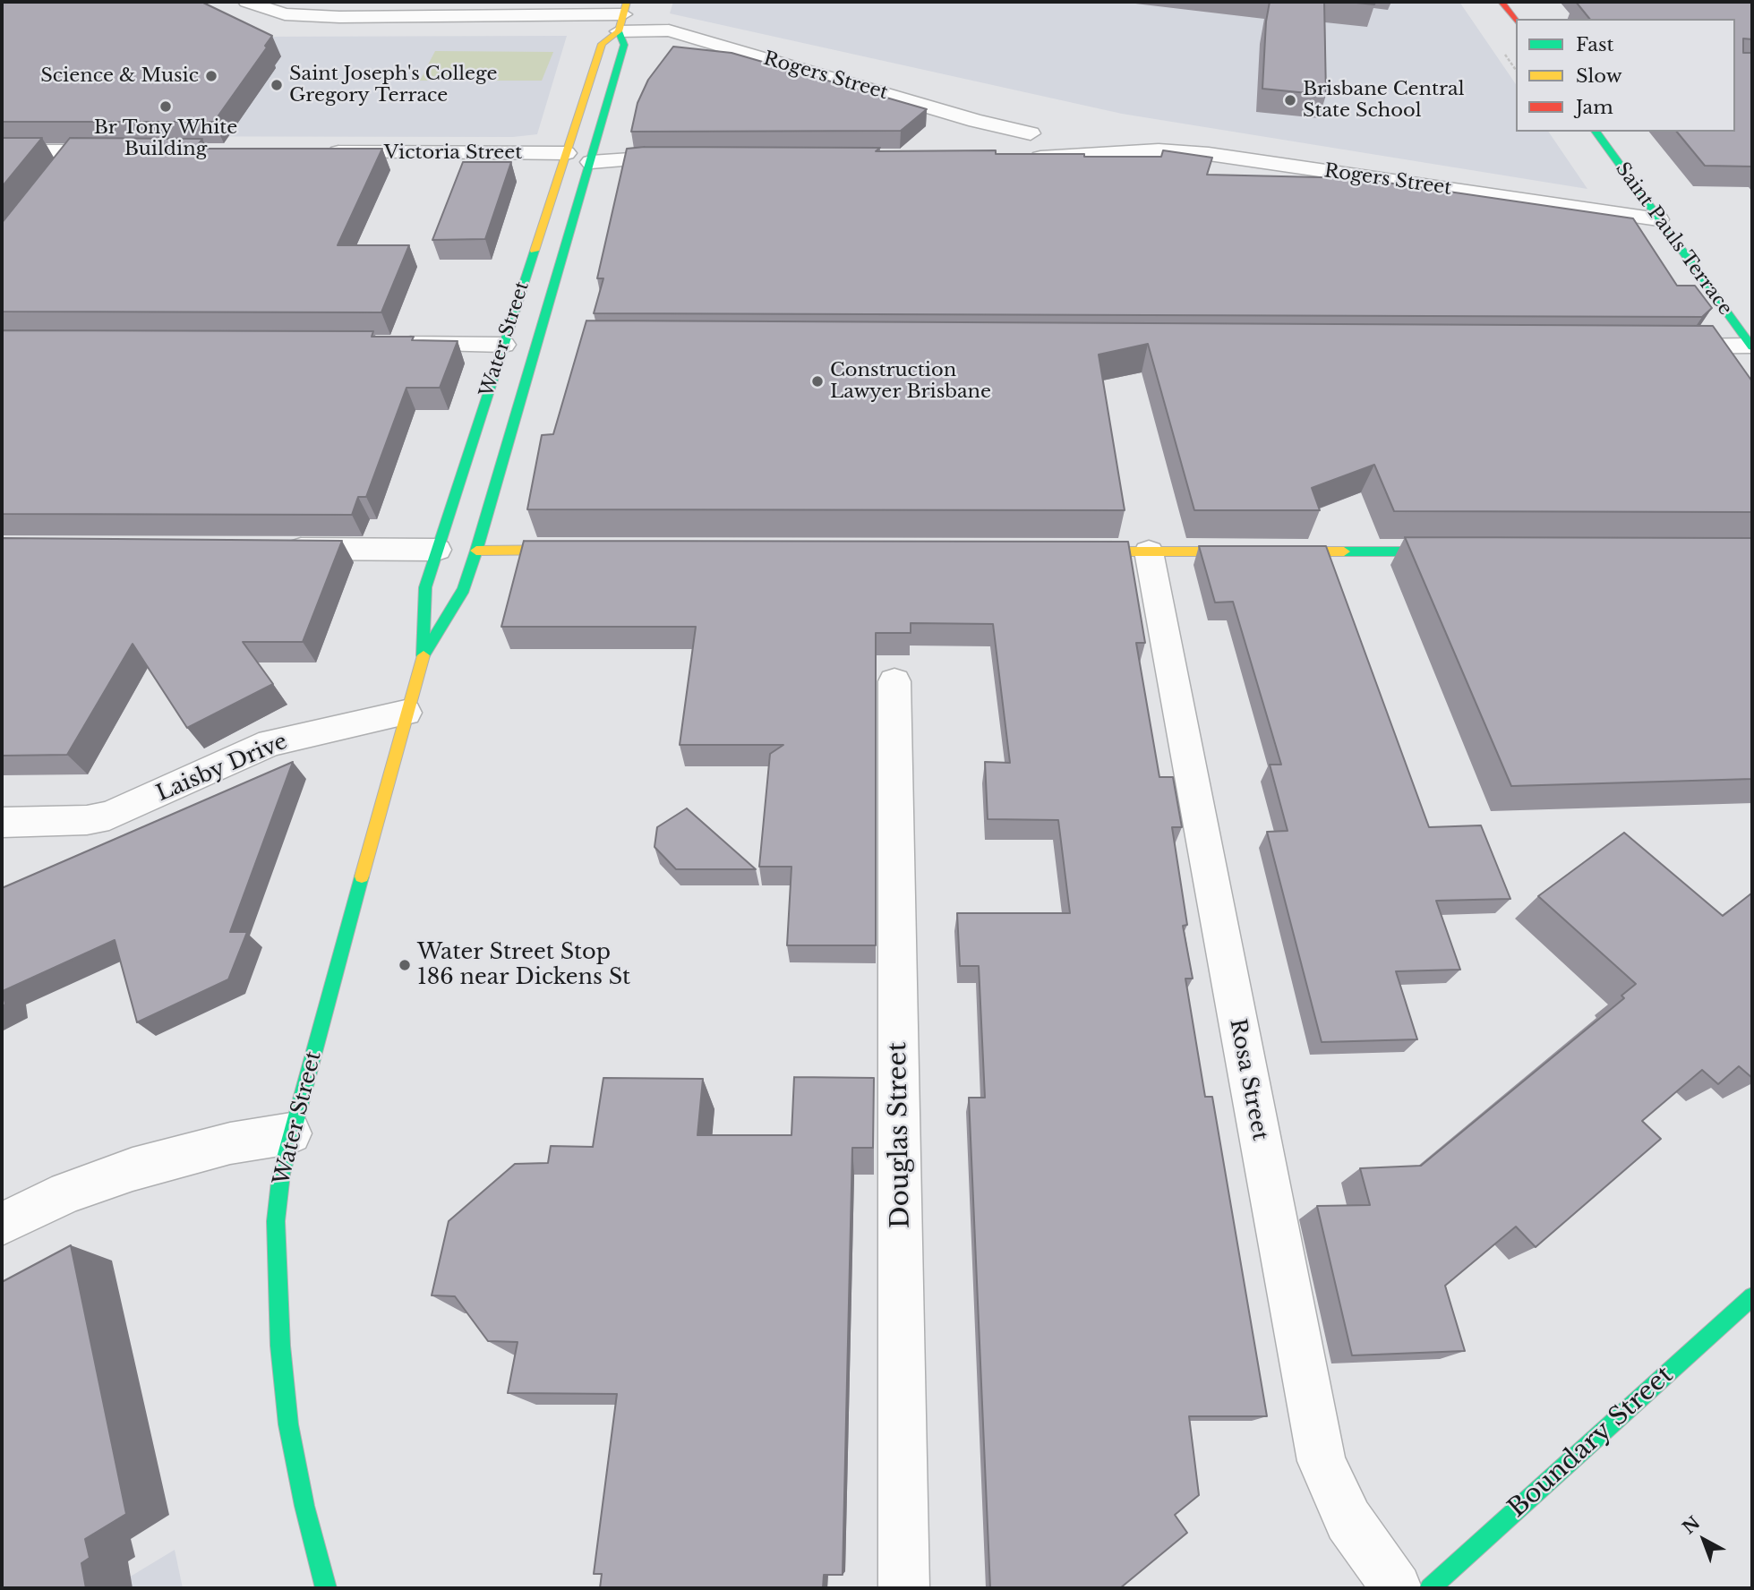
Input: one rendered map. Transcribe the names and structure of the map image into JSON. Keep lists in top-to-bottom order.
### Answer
{
  "streets": {
    "main road": ["Saint Pauls Terrace", "Water Street", "Boundary Street"],
    "street": [
      "Rogers Street",
      "Victoria Street",
      "Laisby Drive",
      "Rosa Street",
      "Douglas Street"
    ]
  },
  "crossings": [
    ["Rogers Street", "Saint Pauls Terrace"],
    ["Rogers Street", "Water Street"],
    ["Victoria Street", "Water Street"],
    ["Water Street", "Laisby Drive"]
  ],
  "places": [
    "Science & Music",
    "Saint Joseph's College Gregory Terrace",
    "Brisbane Central State School",
    "Br Tony White Building",
    "Construction Lawyer Brisbane",
    "Water Street Stop 186 near Dickens St"
  ],
  "legend": ["Fast", "Slow", "Jam"],
  "north": "top left"
}
